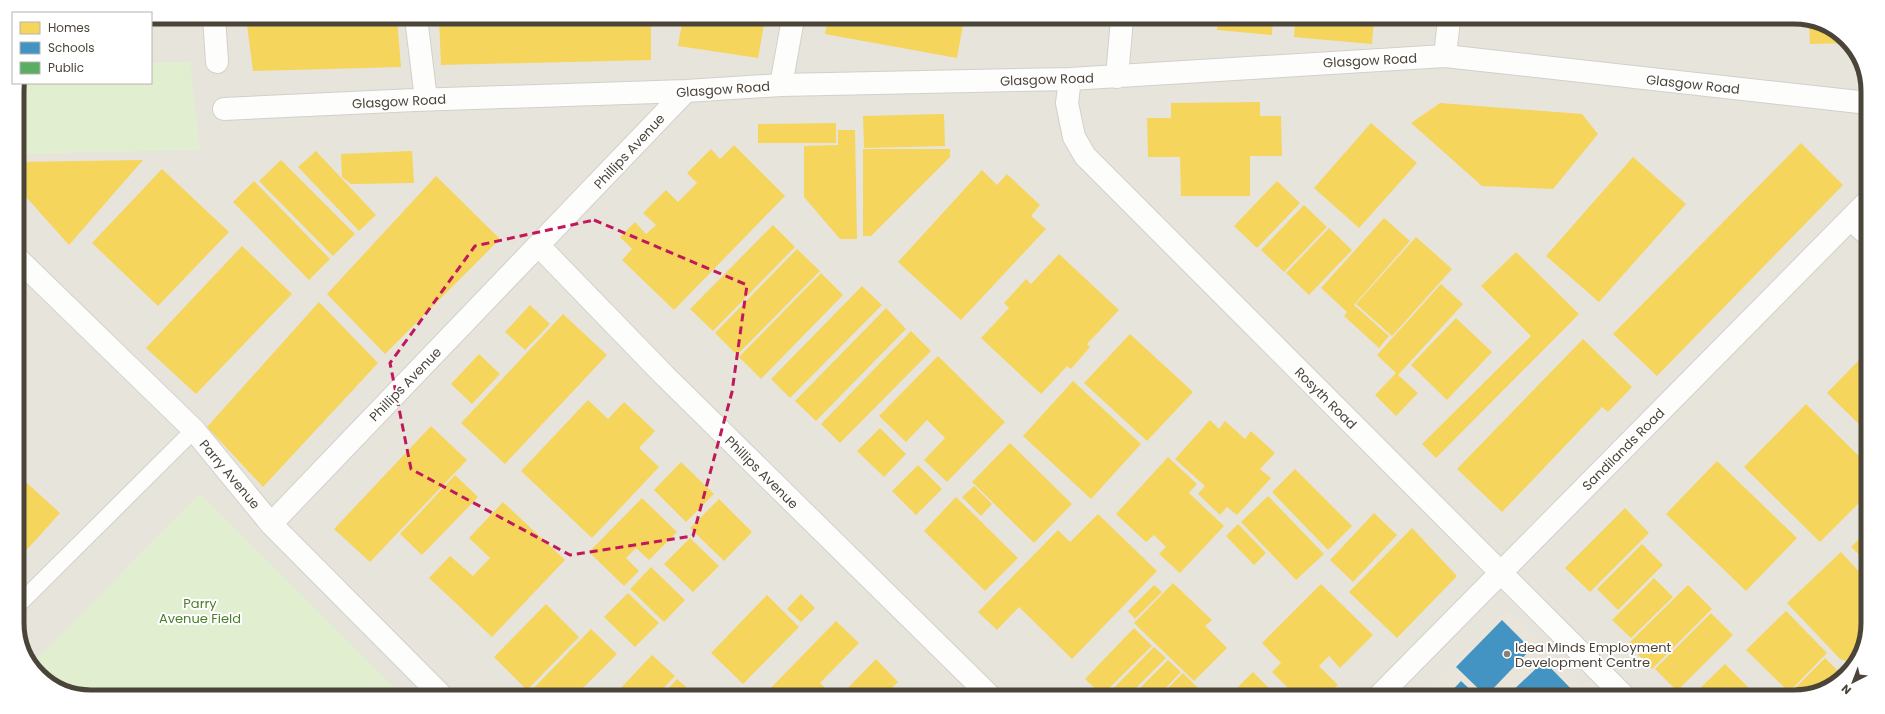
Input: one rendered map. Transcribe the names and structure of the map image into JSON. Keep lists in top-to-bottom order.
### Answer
{
  "streets": {
    "street": [
      "Glasgow Road",
      "Phillips Avenue",
      "Rosyth Road",
      "Sandilands Road",
      "Parry Avenue"
    ]
  },
  "crossings": [
    ["Glasgow Road", "Phillips Avenue"],
    ["Glasgow Road", "Rosyth Road"],
    ["Phillips Avenue", "Parry Avenue"],
    ["Rosyth Road", "Sandilands Road"]
  ],
  "parks": ["Parry Avenue Field"],
  "places": ["Idea Minds Employment Development Centre"],
  "legend": ["Homes", "Schools", "Public"],
  "north": "bottom left"
}
